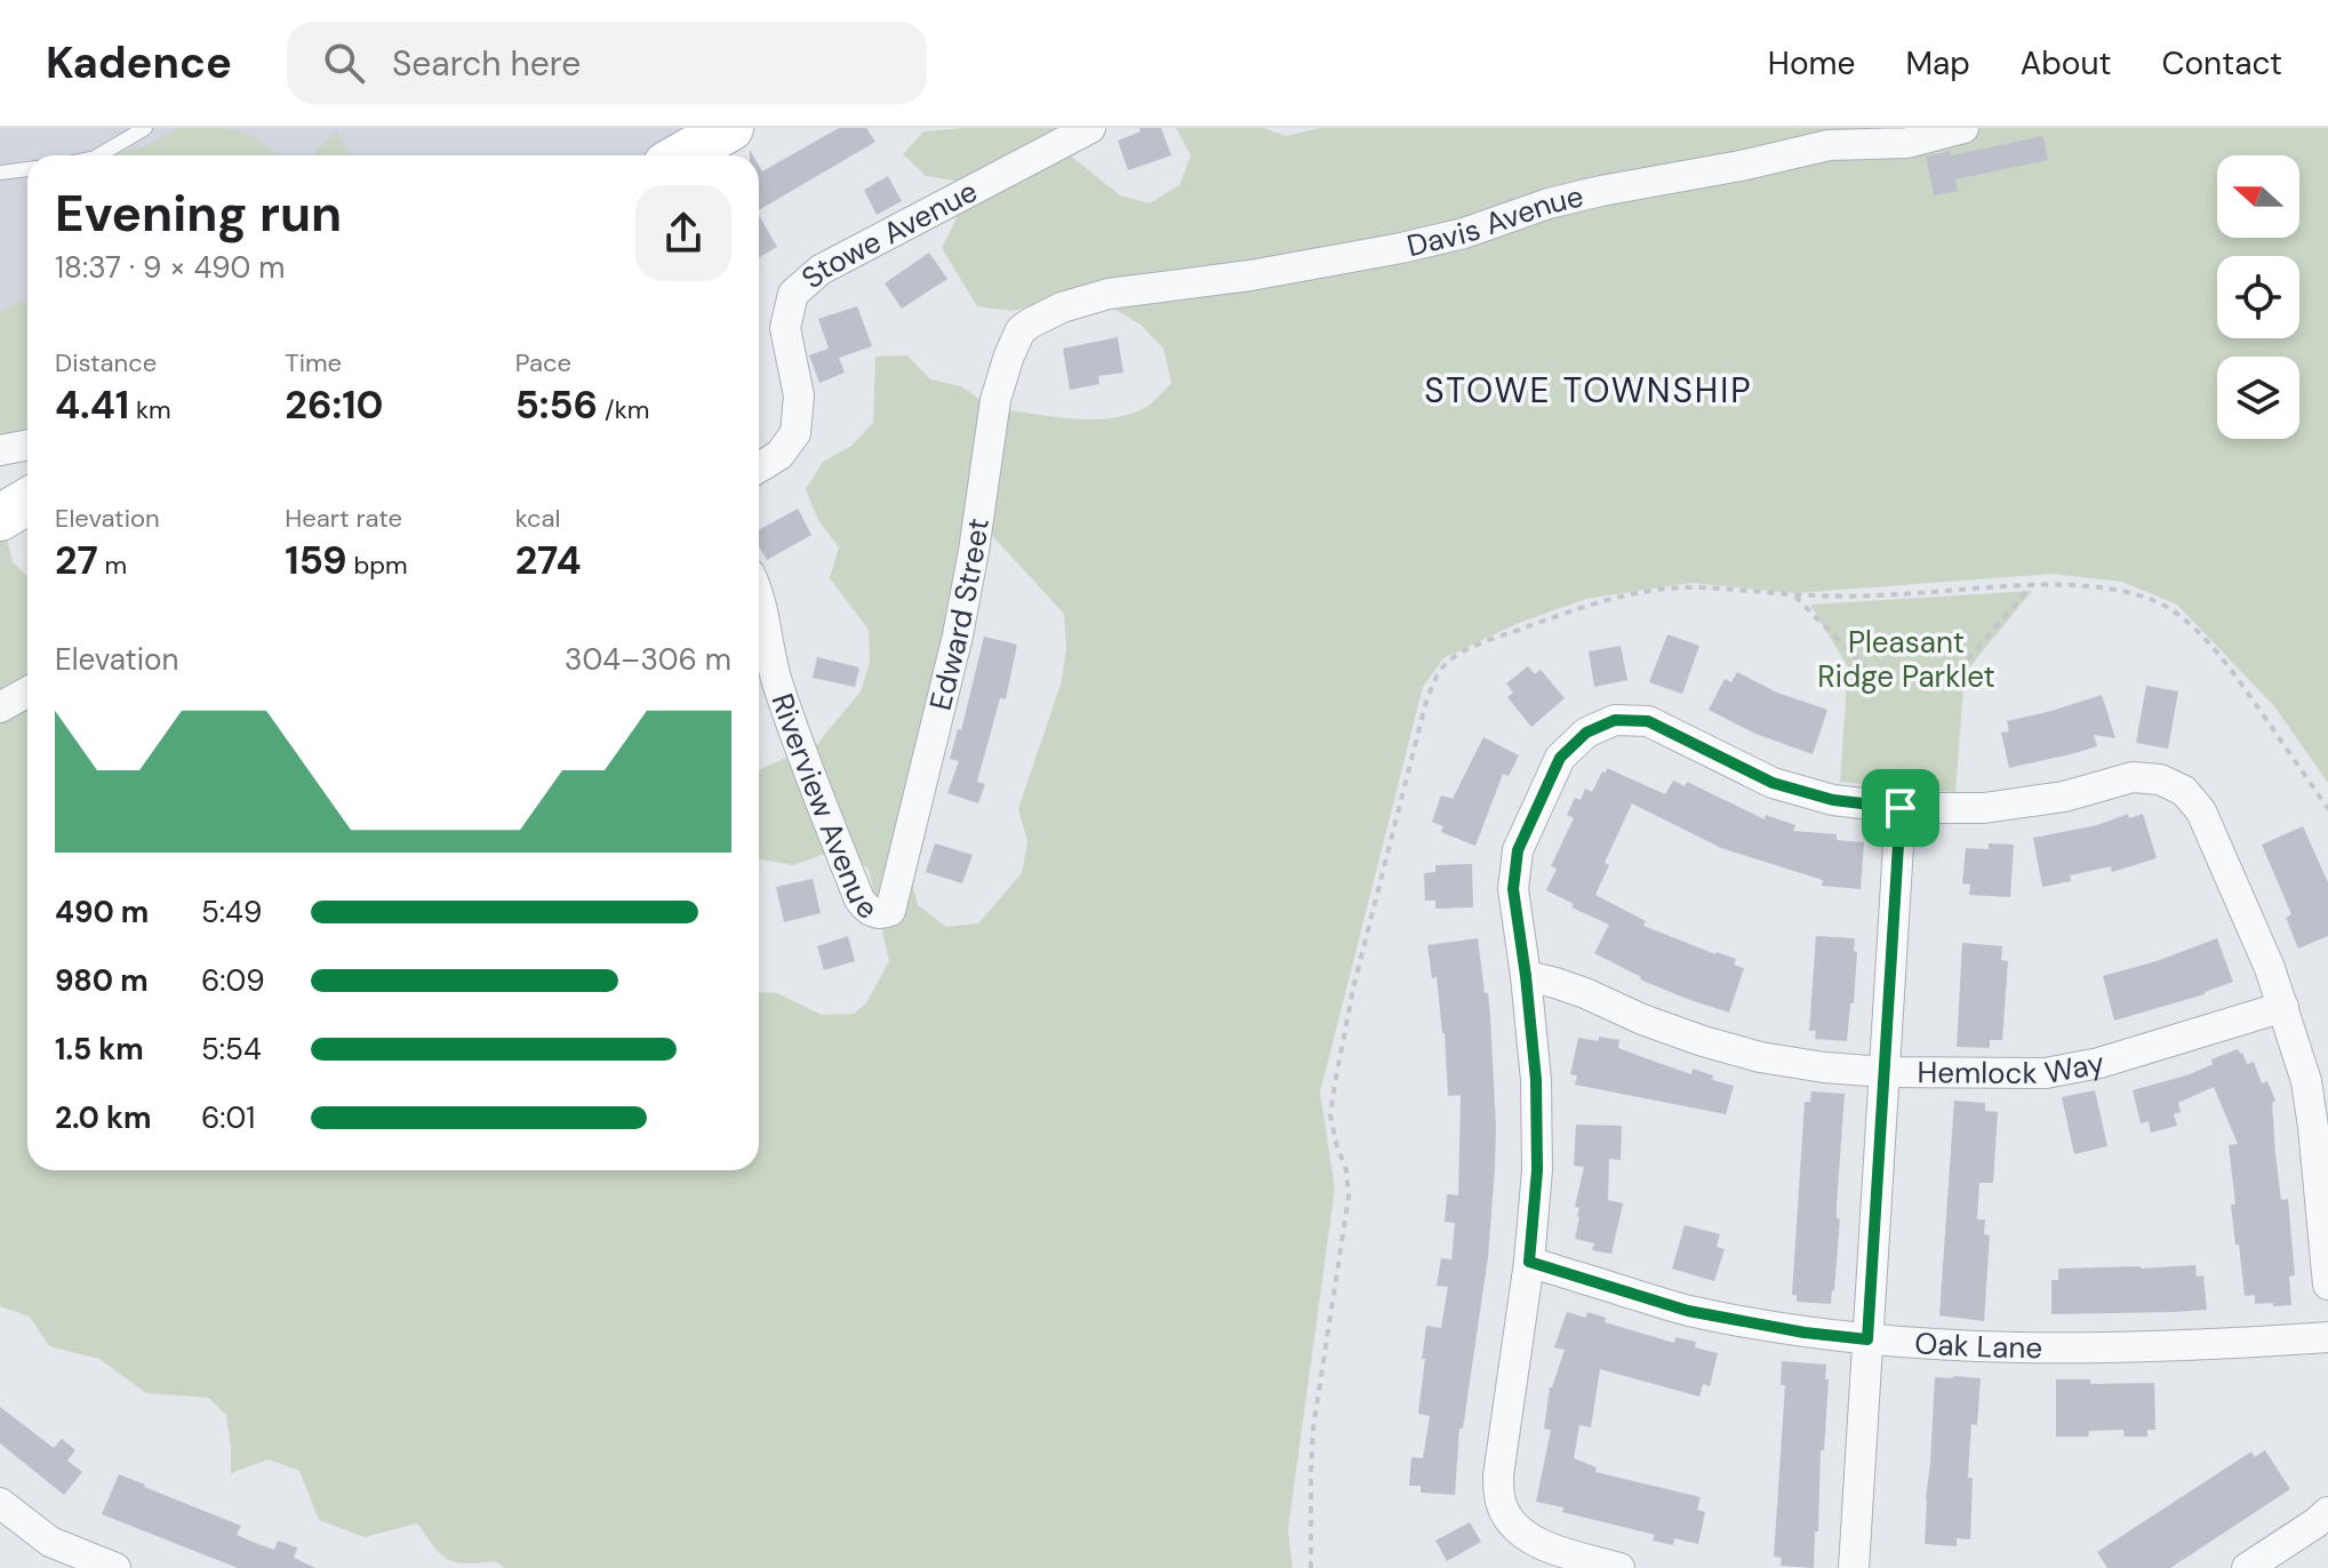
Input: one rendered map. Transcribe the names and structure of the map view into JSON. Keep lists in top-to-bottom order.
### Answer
{
  "streets": {
    "street": [
      "Davis Avenue",
      "Stowe Avenue",
      "Edward Street",
      "Riverview Avenue",
      "Hemlock Way",
      "Oak Lane"
    ]
  },
  "crossings": [
    ["Davis Avenue", "Edward Street"],
    ["Edward Street", "Riverview Avenue"]
  ],
  "districts": ["STOWE TOWNSHIP"],
  "parks": ["Pleasant Ridge Parklet"],
  "north": "left",
  "page": {
    "header": "Kadence",
    "search": "Search here",
    "nav": [
      "Home",
      "Map",
      "About",
      "Contact"
    ],
    "heading": ["Evening run", "18:37 · 9 × 490 m"],
    "stats": [
      ["Distance", "4.41 km"],
      ["Time", "26:10"],
      ["Pace", "5:56 /km"],
      ["Elevation", "27 m"],
      ["Heart rate", "159 bpm"],
      ["kcal", "274"]
    ],
    "chart": ["Elevation", "304–306 m"],
    "list": [
      {
        "name": "490 m",
        "note": "5:49"
      },
      {
        "name": "980 m",
        "note": "6:09"
      },
      {
        "name": "1.5 km",
        "note": "5:54"
      },
      {
        "name": "2.0 km",
        "note": "6:01"
      }
    ]
  }
}
